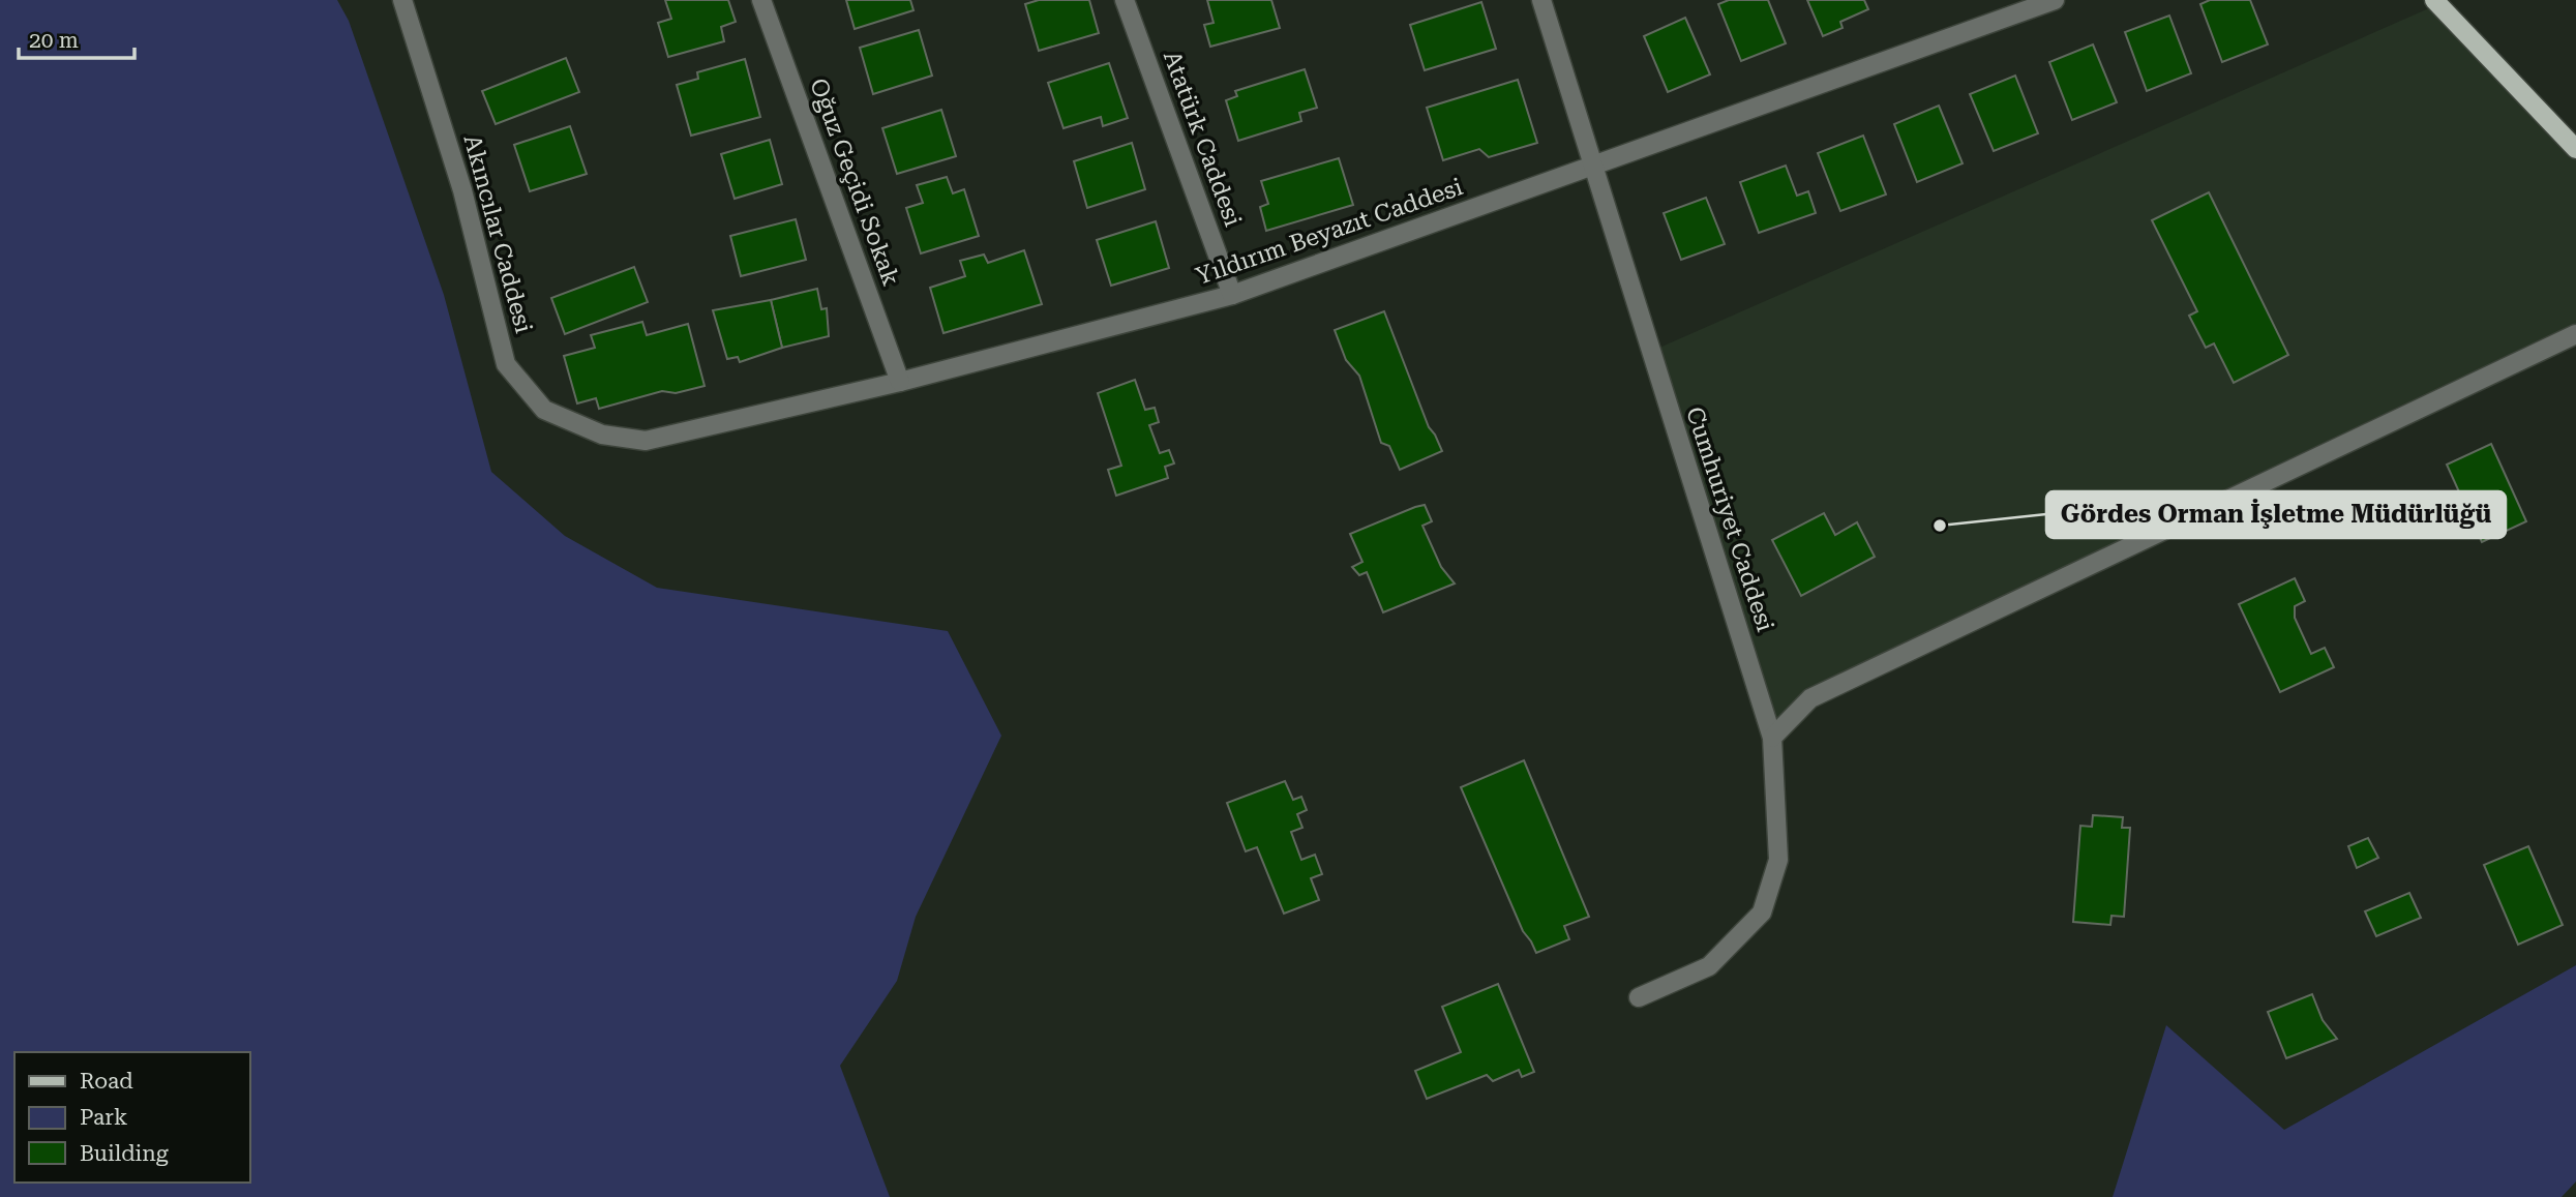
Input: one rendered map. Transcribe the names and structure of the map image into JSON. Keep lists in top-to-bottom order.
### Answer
{
  "streets": {
    "street": [
      "Atatürk Caddesi",
      "Oğuz Geçidi Sokak",
      "Yıldırım Beyazıt Caddesi",
      "Akıncılar Caddesi",
      "Cumhuriyet Caddesi"
    ]
  },
  "crossings": [
    ["Atatürk Caddesi", "Yıldırım Beyazıt Caddesi"],
    ["Oğuz Geçidi Sokak", "Yıldırım Beyazıt Caddesi"],
    ["Yıldırım Beyazıt Caddesi", "Akıncılar Caddesi"],
    ["Yıldırım Beyazıt Caddesi", "Cumhuriyet Caddesi"]
  ],
  "places": ["Gördes Orman İşletme Müdürlüğü"],
  "legend": ["Road", "Park", "Building"],
  "scale_bar": "20 m"
}
